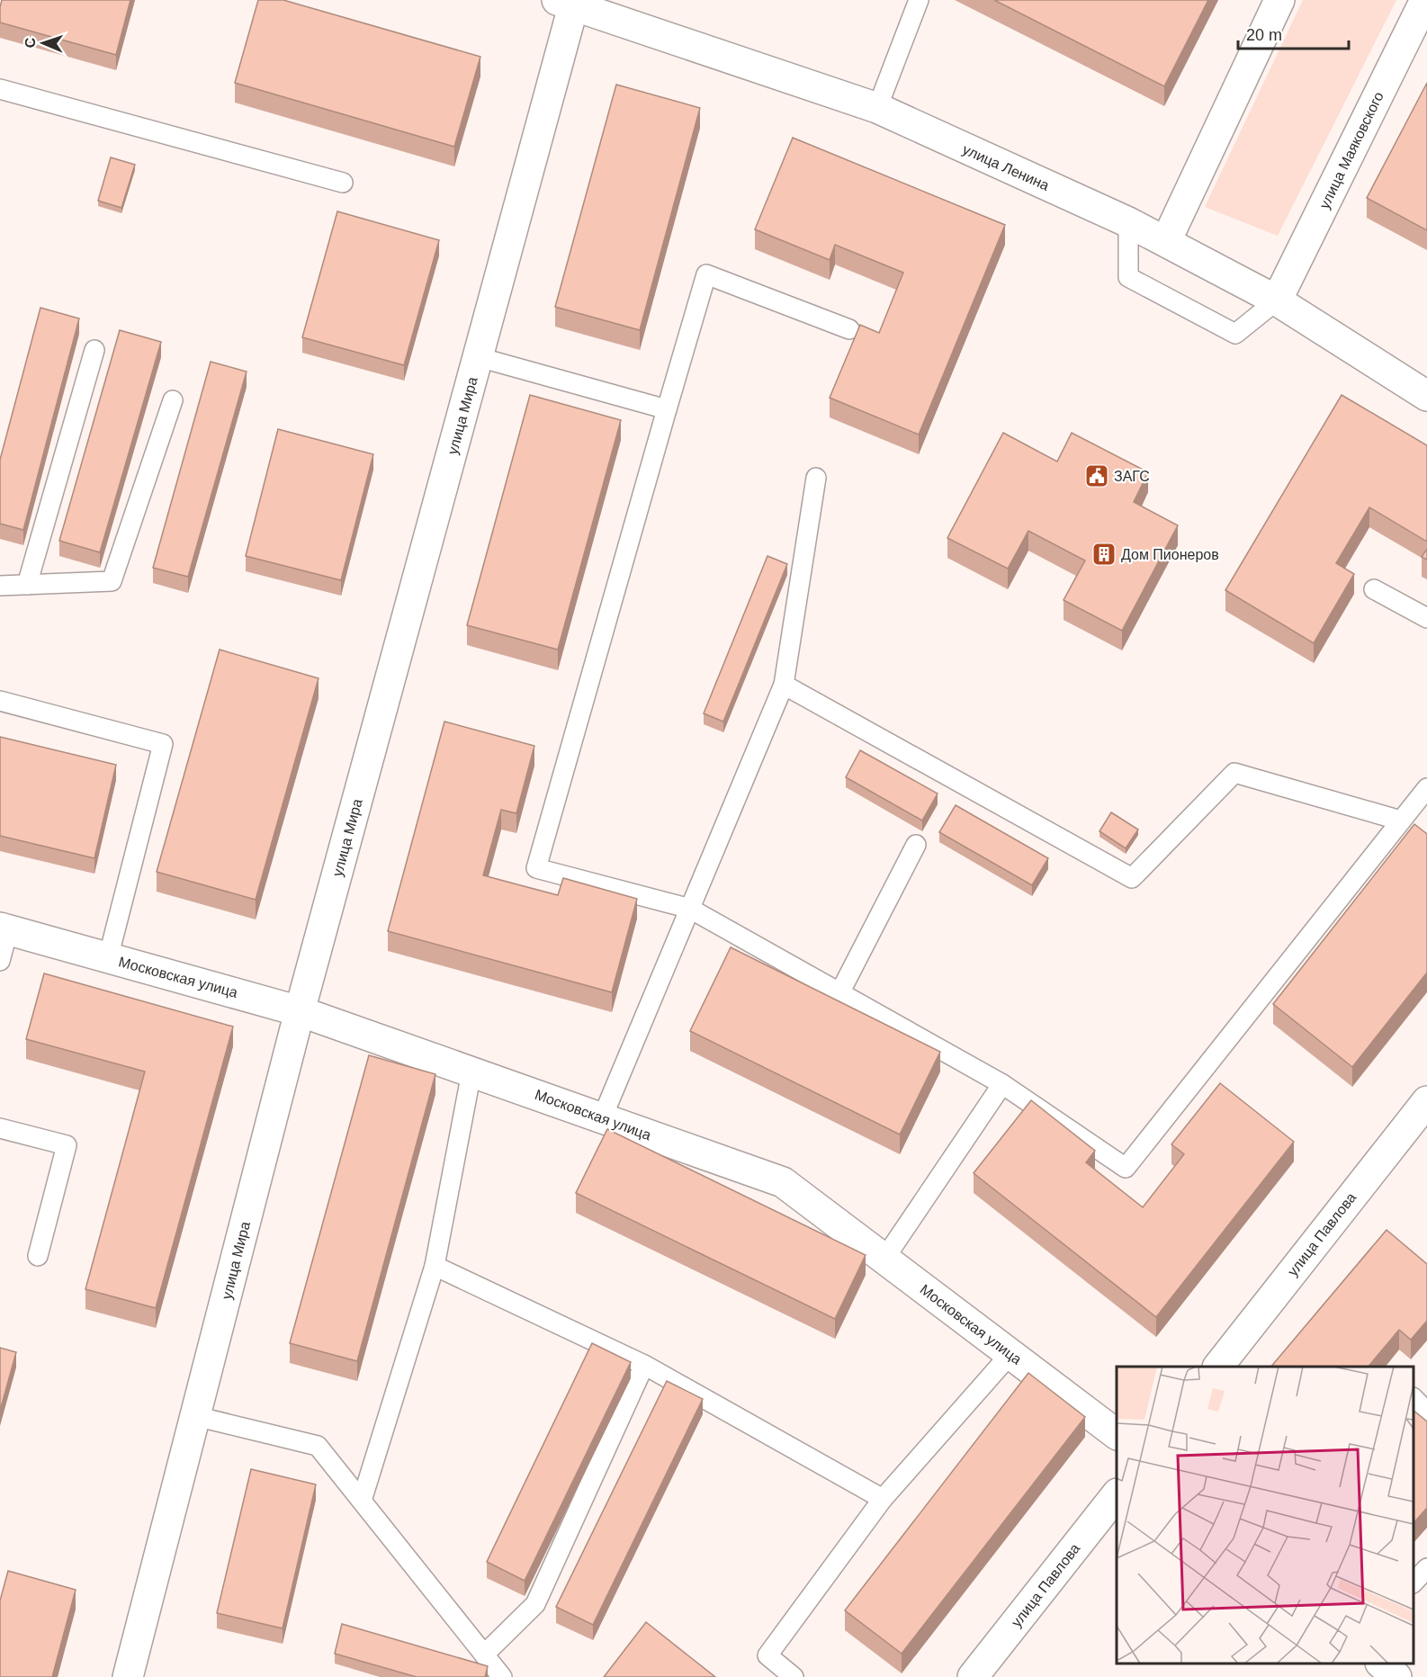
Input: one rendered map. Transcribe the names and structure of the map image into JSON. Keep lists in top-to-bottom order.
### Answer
{
  "streets": {
    "street": [
      "улица Маяковского",
      "улица Ленина",
      "улица Мира",
      "Московская улица",
      "улица Павлова"
    ]
  },
  "crossings": [
    ["улица Маяковского", "улица Ленина"],
    ["улица Ленина", "улица Мира"],
    ["улица Мира", "Московская улица"]
  ],
  "places": {
    "public building": ["ЗАГС"],
    "building": ["Дом Пионеров"]
  },
  "scale_bar": "20 m",
  "north": "left"
}
